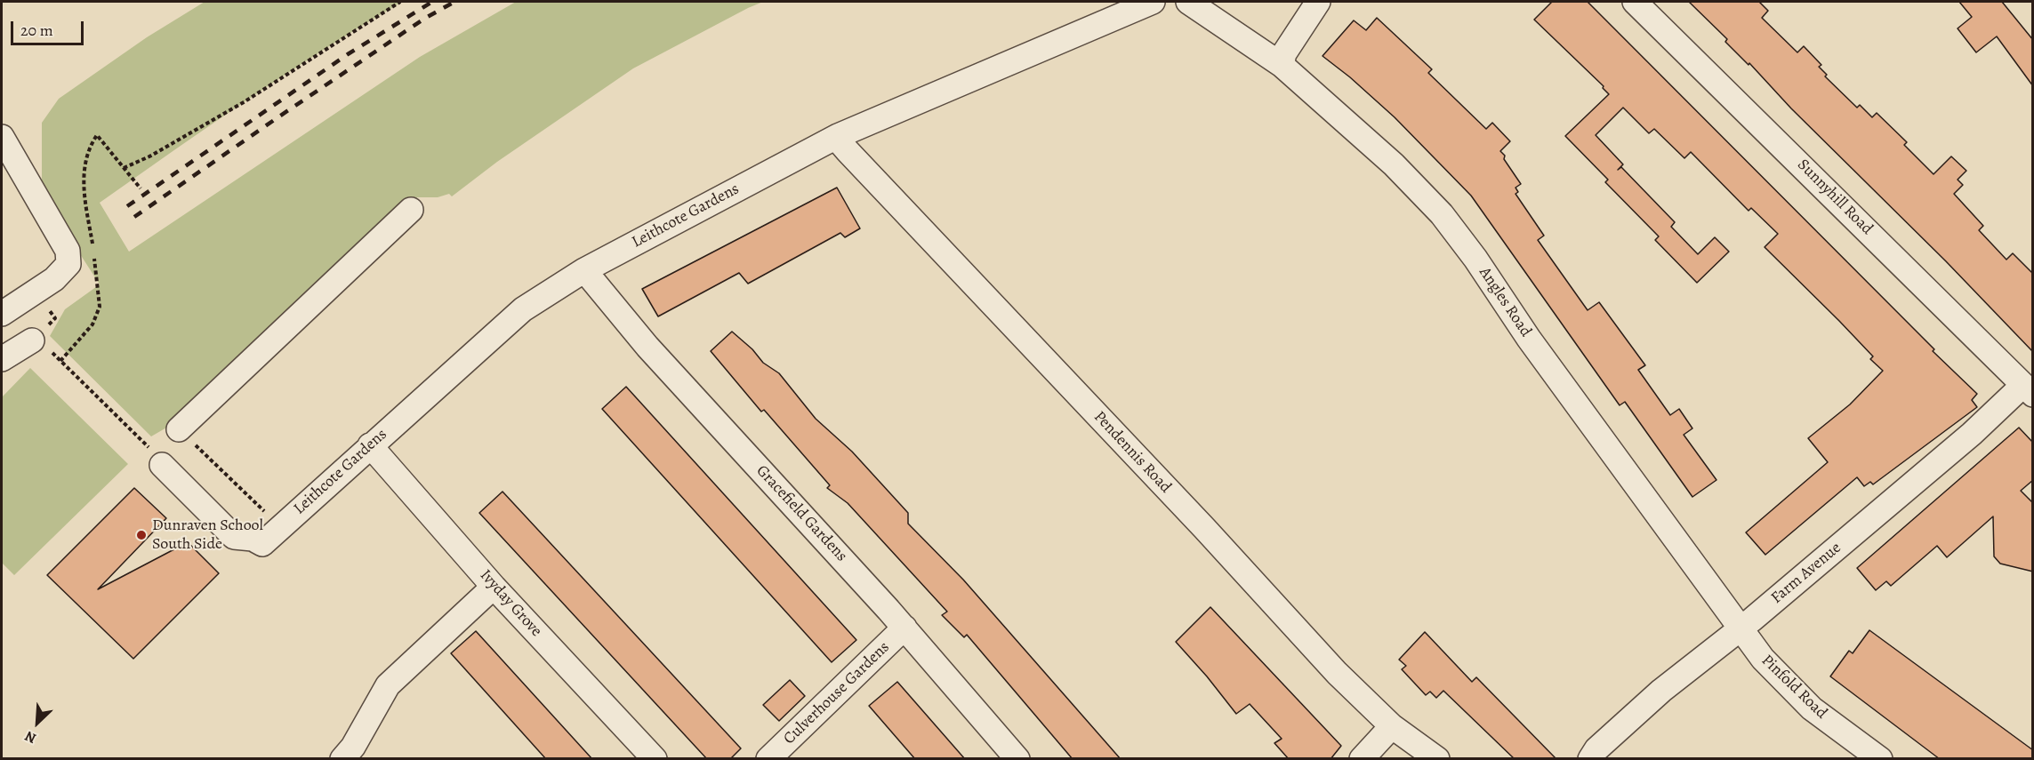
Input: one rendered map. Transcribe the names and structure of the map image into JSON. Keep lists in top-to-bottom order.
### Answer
{
  "streets": {
    "street": [
      "Sunnyhill Road",
      "Leithcote Gardens",
      "Angles Road",
      "Pendennis Road",
      "Gracefield Gardens",
      "Farm Avenue",
      "Ivyday Grove",
      "Pinfold Road",
      "Culverhouse Gardens"
    ]
  },
  "crossings": [
    ["Sunnyhill Road", "Farm Avenue"],
    ["Leithcote Gardens", "Pendennis Road"],
    ["Leithcote Gardens", "Gracefield Gardens"],
    ["Leithcote Gardens", "Ivyday Grove"],
    ["Angles Road", "Farm Avenue"],
    ["Angles Road", "Pinfold Road"],
    ["Gracefield Gardens", "Culverhouse Gardens"],
    ["Farm Avenue", "Pinfold Road"]
  ],
  "places": ["Dunraven School South Side"],
  "scale_bar": "20 m",
  "north": "bottom left"
}
